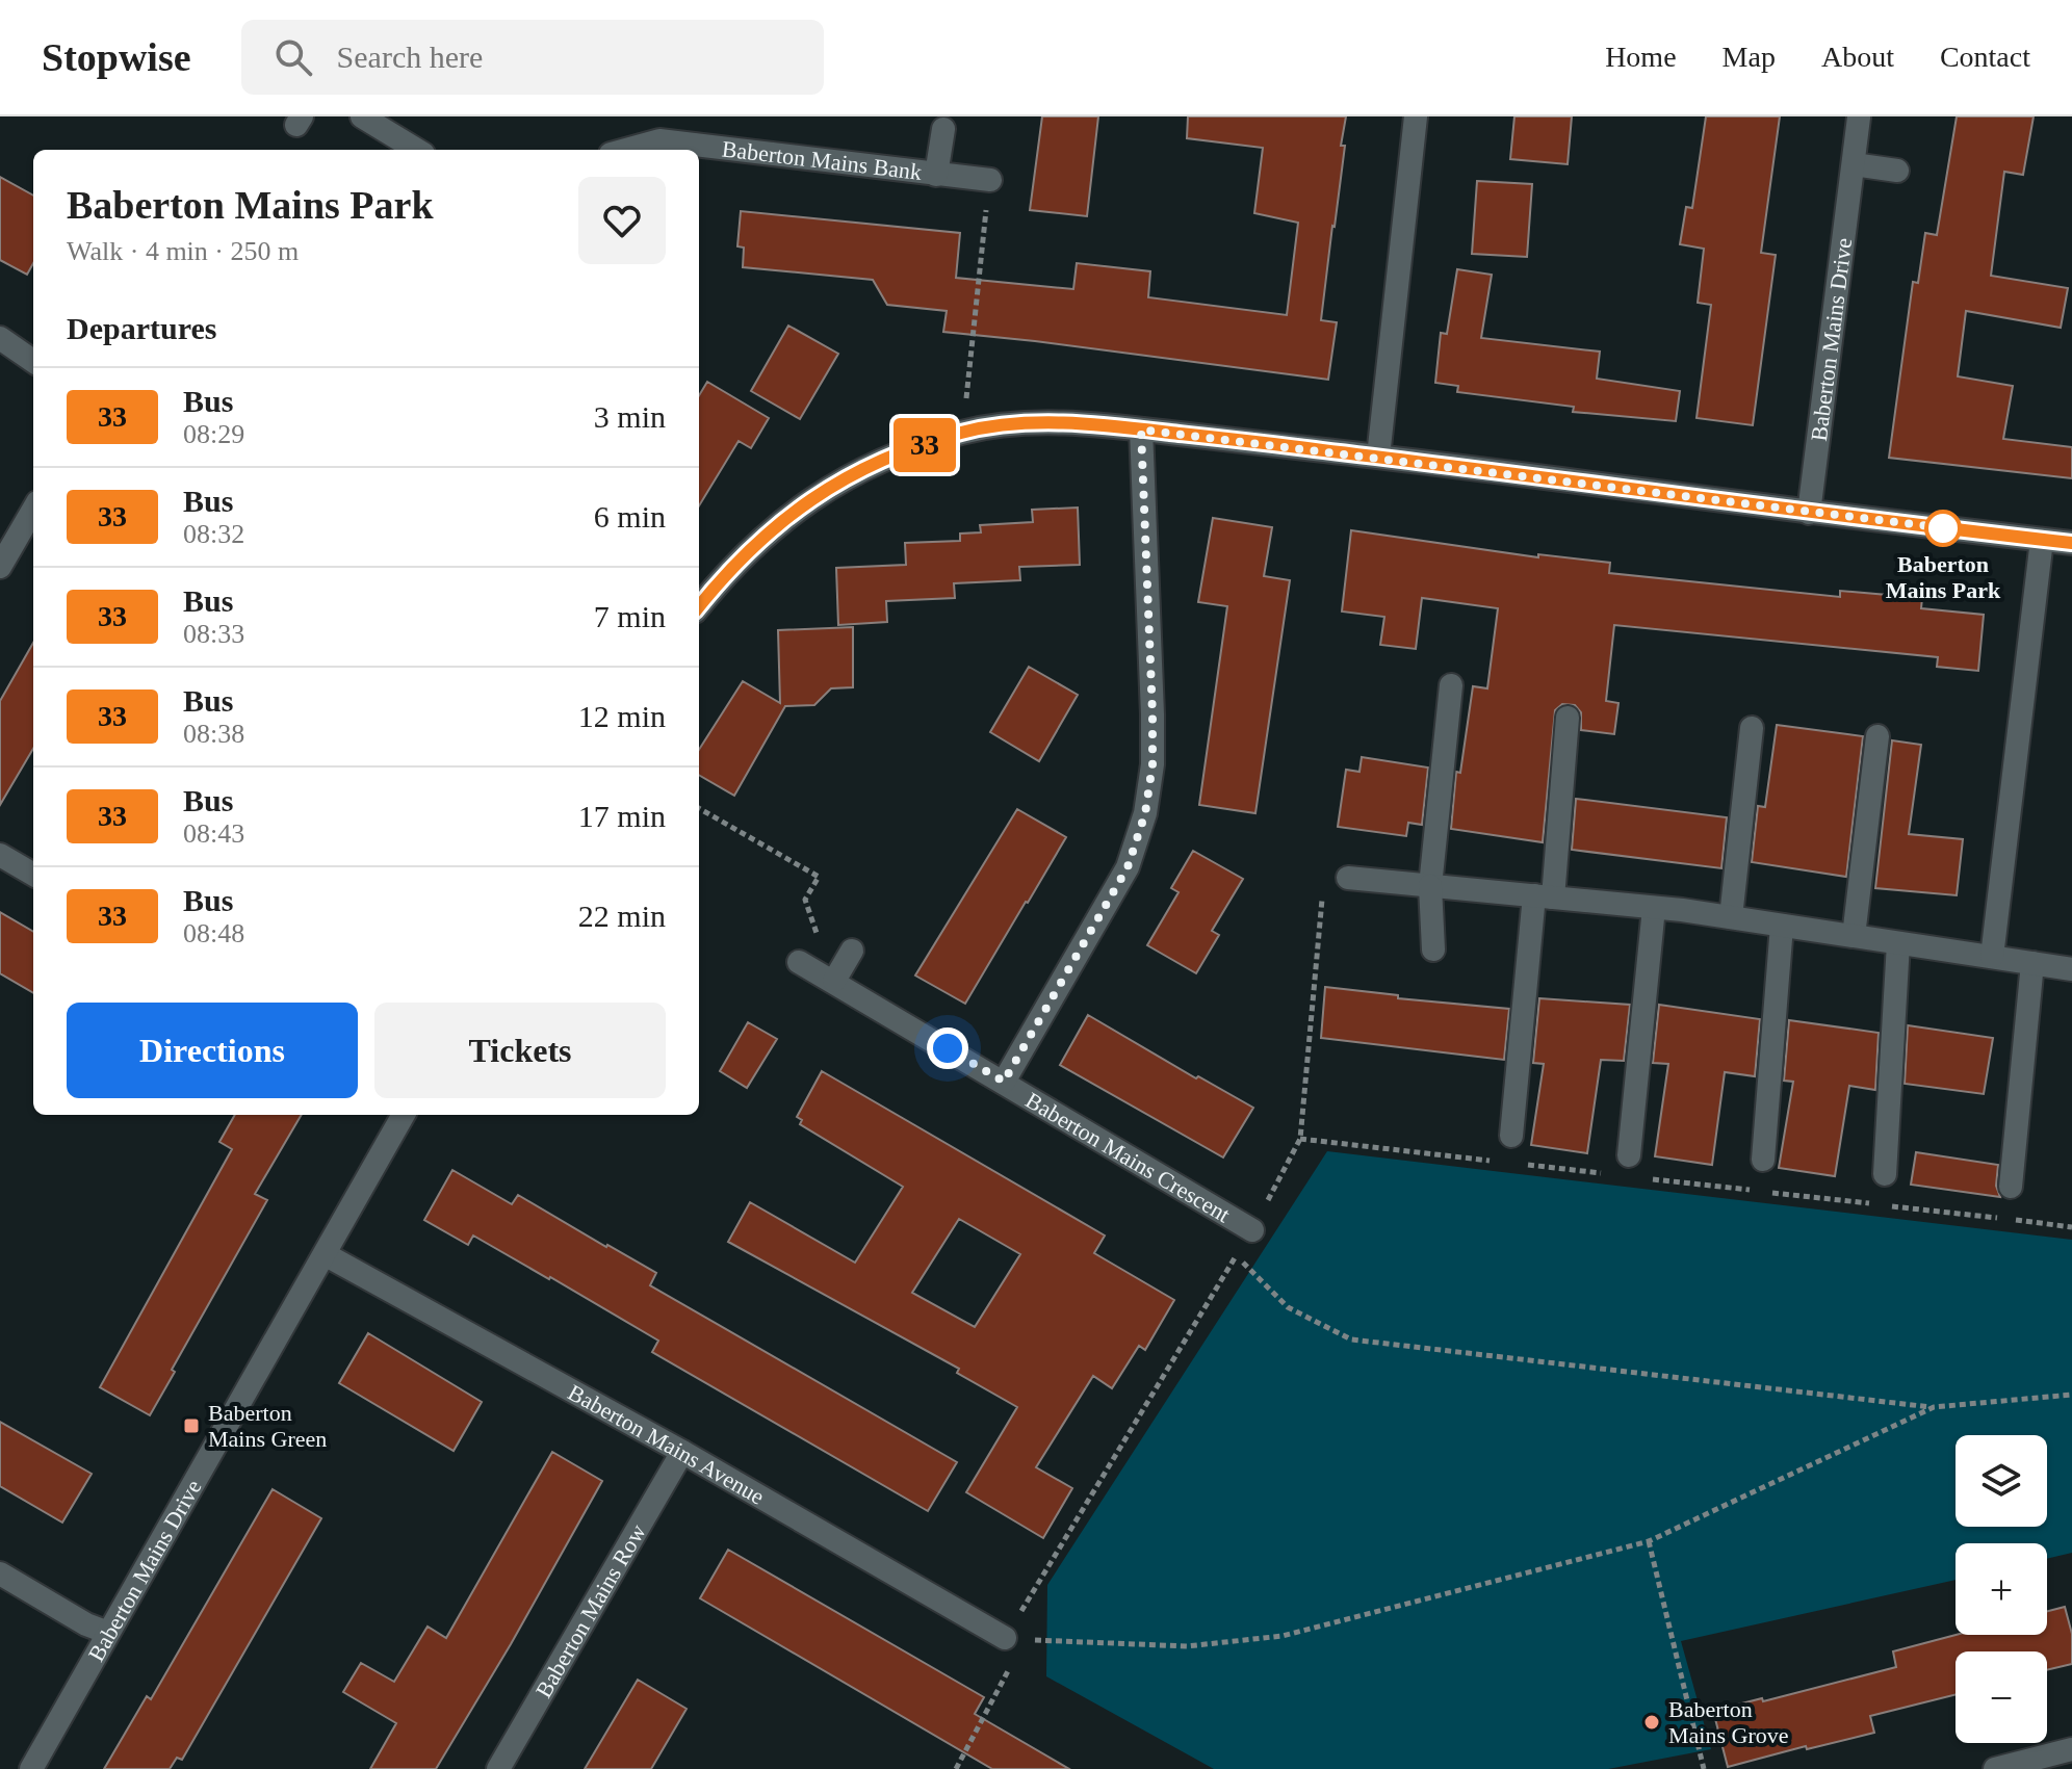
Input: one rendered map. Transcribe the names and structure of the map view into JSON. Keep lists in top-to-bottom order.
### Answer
{
  "streets": {
    "street": [
      "Baberton Mains Bank",
      "Baberton Mains Drive",
      "Baberton Mains Crescent",
      "Baberton Mains Avenue",
      "Baberton Mains Row"
    ]
  },
  "crossings": [
    ["Baberton Mains Drive", "Baberton Mains Avenue"],
    ["Baberton Mains Avenue", "Baberton Mains Row"]
  ],
  "places": {
    "other": ["Baberton Mains Park", "Baberton Mains Grove"],
    "transit": ["Baberton Mains Green"]
  },
  "lines": ["bus line 33"],
  "page": {
    "header": "Stopwise",
    "search": "Search here",
    "nav": [
      "Home",
      "Map",
      "About",
      "Contact"
    ],
    "on_map": "33",
    "heading": [
      ["Baberton Mains Park", "Walk · 4 min · 250 m"],
      "Departures"
    ],
    "list": [
      {
        "mark": "33",
        "name": "Bus",
        "note": "08:29",
        "value": "3 min"
      },
      {
        "mark": "33",
        "name": "Bus",
        "note": "08:32",
        "value": "6 min"
      },
      {
        "mark": "33",
        "name": "Bus",
        "note": "08:33",
        "value": "7 min"
      },
      {
        "mark": "33",
        "name": "Bus",
        "note": "08:38",
        "value": "12 min"
      },
      {
        "mark": "33",
        "name": "Bus",
        "note": "08:43",
        "value": "17 min"
      },
      {
        "mark": "33",
        "name": "Bus",
        "note": "08:48",
        "value": "22 min"
      }
    ],
    "buttons": ["Directions", "Tickets"],
    "map_buttons": ["+", "−"]
  }
}
